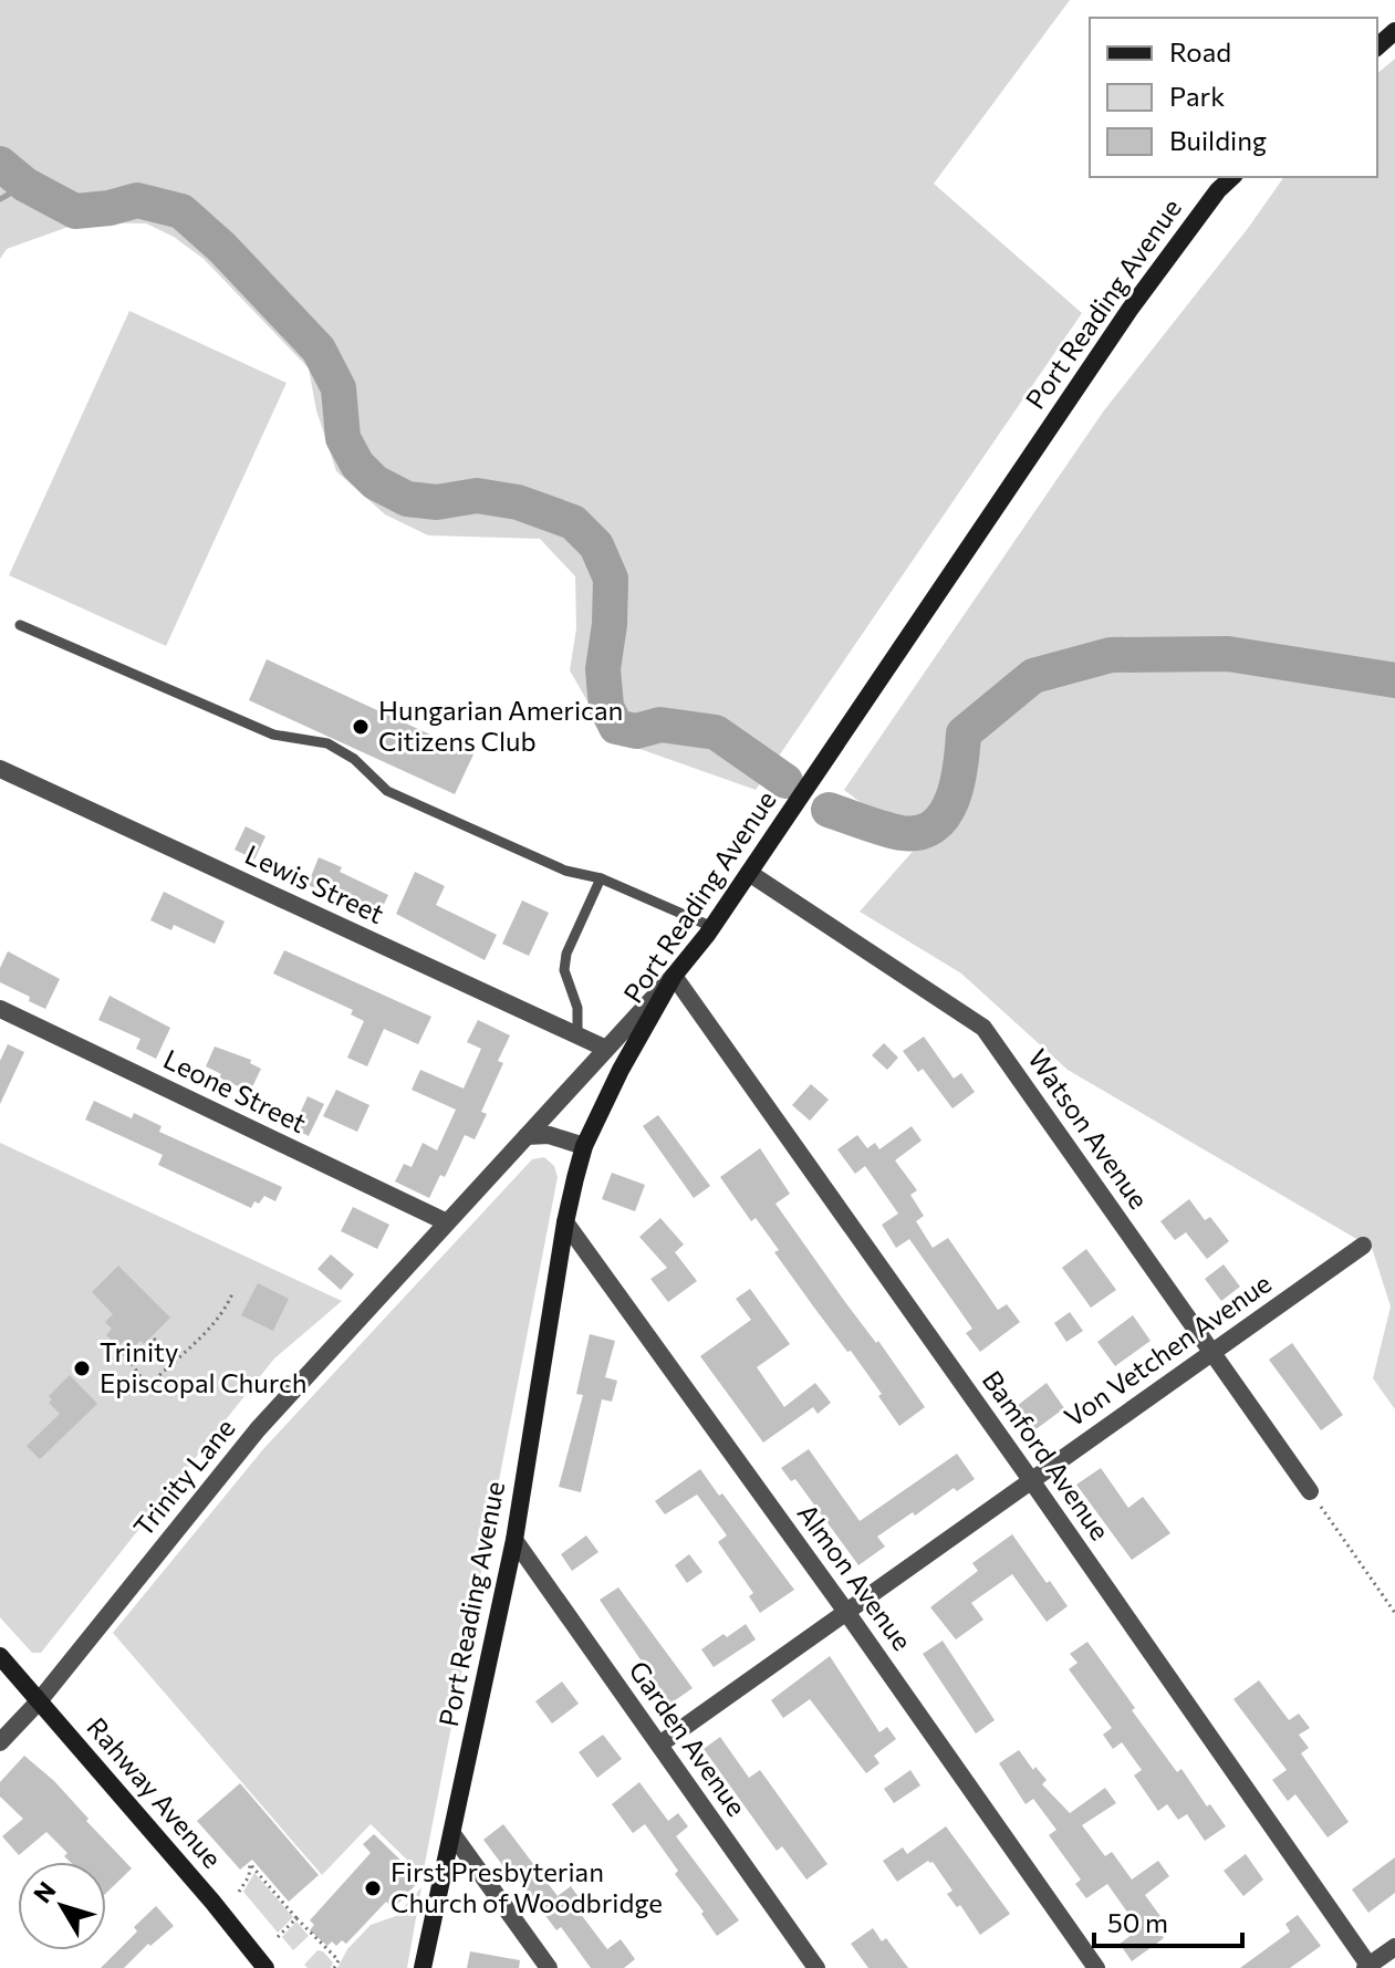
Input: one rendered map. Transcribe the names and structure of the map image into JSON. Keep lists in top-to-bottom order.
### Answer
{
  "streets": {
    "main road": ["Port Reading Avenue", "Rahway Avenue"],
    "street": [
      "Lewis Street",
      "Leone Street",
      "Watson Avenue",
      "Von Vetchen Avenue",
      "Bamford Avenue",
      "Trinity Lane",
      "Almon Avenue",
      "Garden Avenue"
    ]
  },
  "crossings": [
    ["Port Reading Avenue", "Watson Avenue"],
    ["Port Reading Avenue", "Bamford Avenue"],
    ["Port Reading Avenue", "Trinity Lane"],
    ["Port Reading Avenue", "Almon Avenue"],
    ["Port Reading Avenue", "Garden Avenue"],
    ["Lewis Street", "Trinity Lane"],
    ["Leone Street", "Trinity Lane"],
    ["Watson Avenue", "Von Vetchen Avenue"],
    ["Von Vetchen Avenue", "Bamford Avenue"],
    ["Von Vetchen Avenue", "Almon Avenue"],
    ["Von Vetchen Avenue", "Garden Avenue"],
    ["Bamford Avenue", "Trinity Lane"],
    ["Trinity Lane", "Rahway Avenue"]
  ],
  "places": ["Hungarian American Citizens Club", "Trinity Episcopal Church", "First Presbyterian Church of Woodbridge"],
  "legend": ["Road", "Park", "Building"],
  "scale_bar": "50 m",
  "north": "top left"
}
